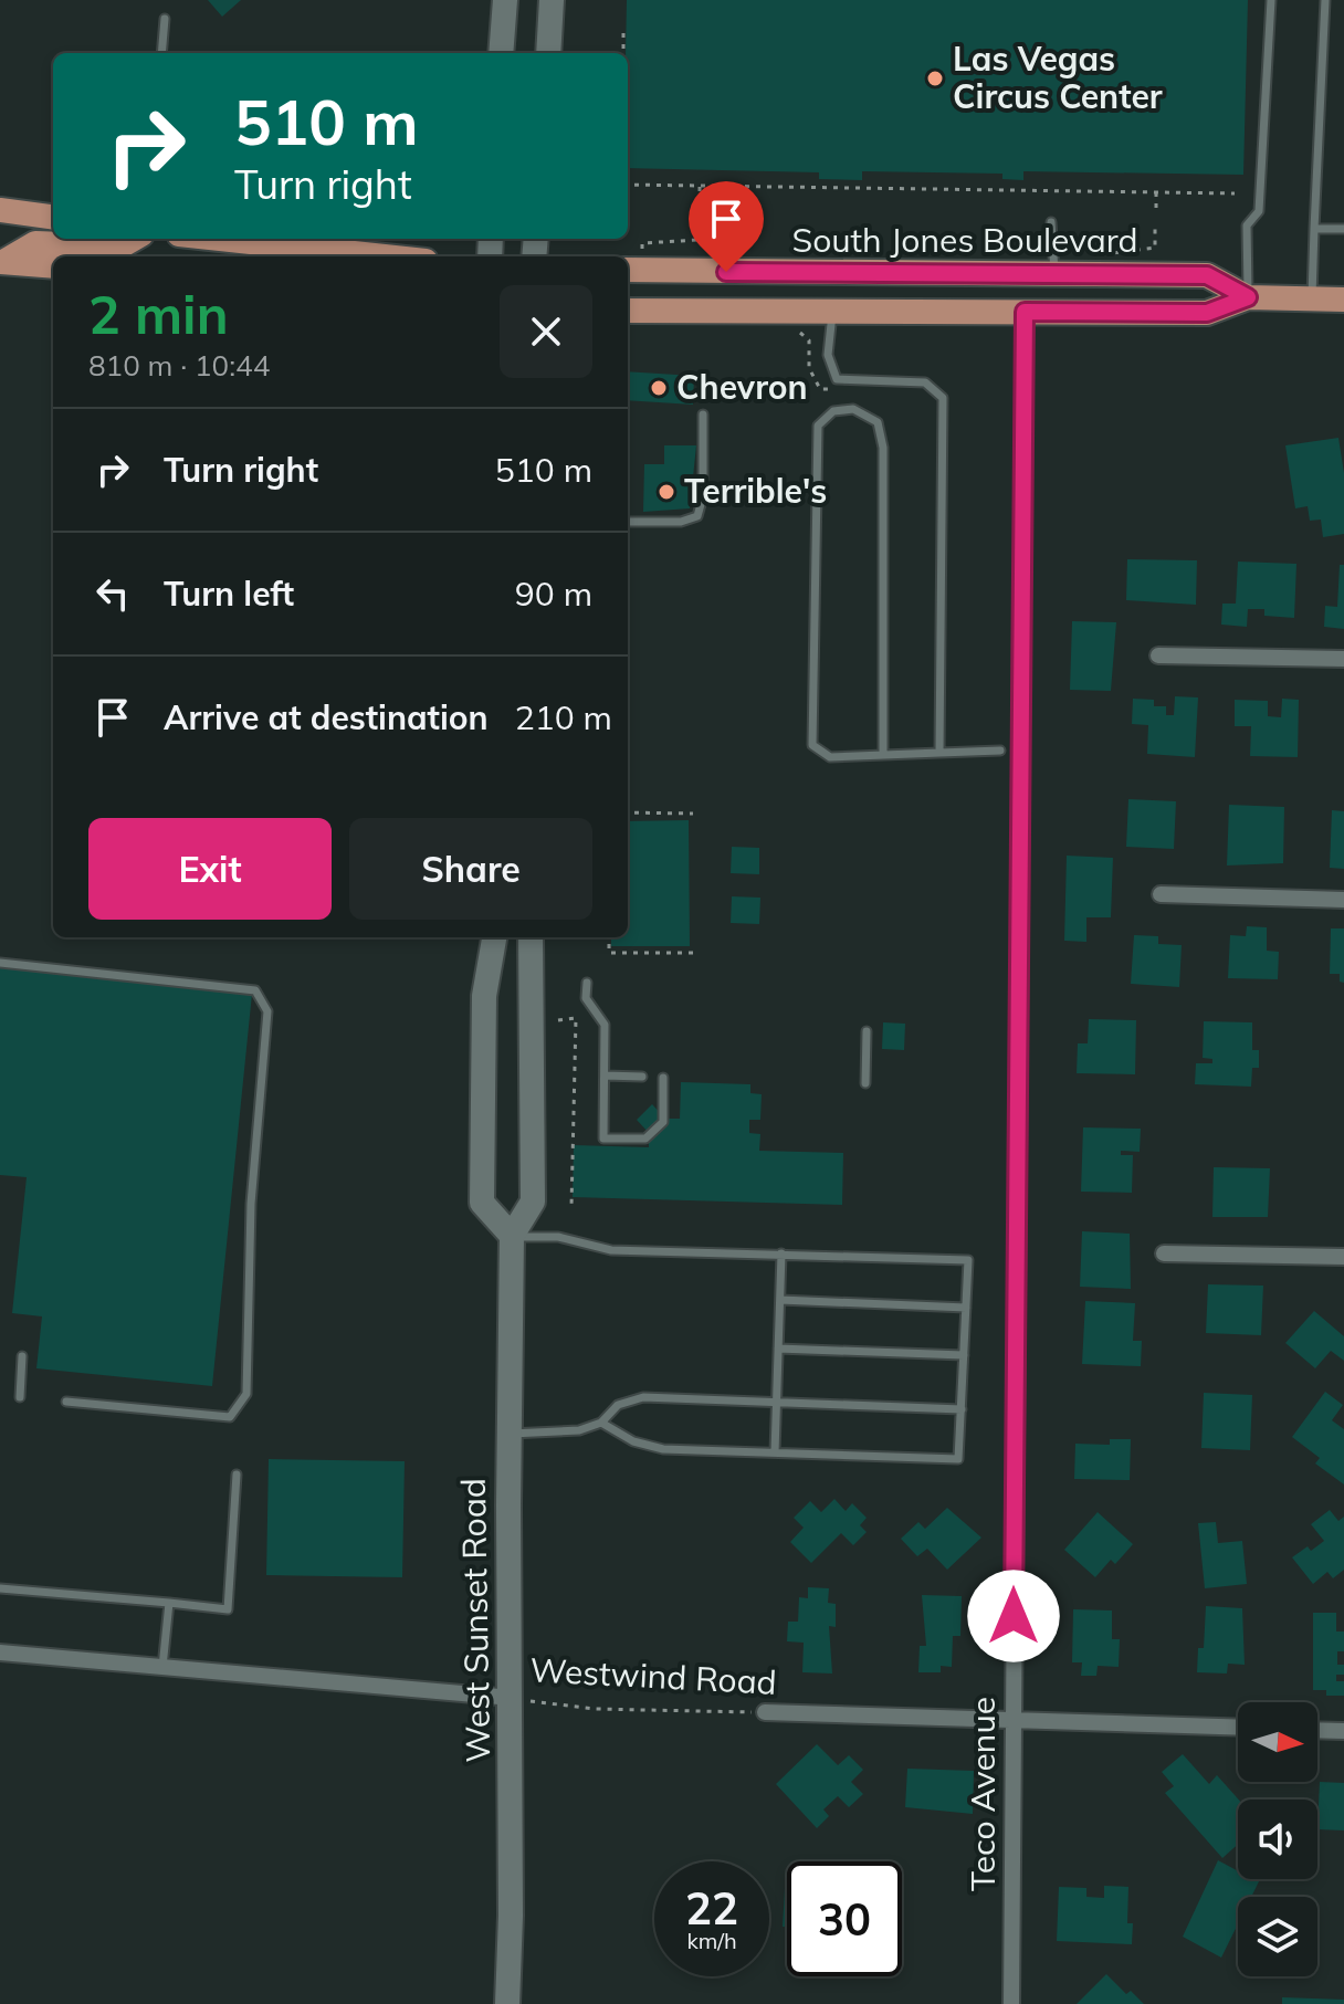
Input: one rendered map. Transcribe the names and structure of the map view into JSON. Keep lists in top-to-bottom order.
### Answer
{
  "streets": {
    "main road": ["South Jones Boulevard", "West Sunset Road"],
    "street": ["Westwind Road", "Teco Avenue"]
  },
  "crossings": [
    ["South Jones Boulevard", "Teco Avenue"],
    ["West Sunset Road", "Westwind Road"],
    ["Westwind Road", "Teco Avenue"]
  ],
  "places": ["Las Vegas Circus Center", "Chevron", "Terrible's"],
  "north": "right",
  "page": {
    "turn": ["510 m", "Turn right"],
    "heading": ["2 min", "810 m · 10:44"],
    "list": [
      {
        "name": "Turn right",
        "value": "510 m"
      },
      {
        "name": "Turn left",
        "value": "90 m"
      },
      {
        "name": "Arrive at destination",
        "value": "210 m"
      }
    ],
    "buttons": ["Exit", "Share"],
    "speed": "22 km/h",
    "limit": "30"
  }
}
